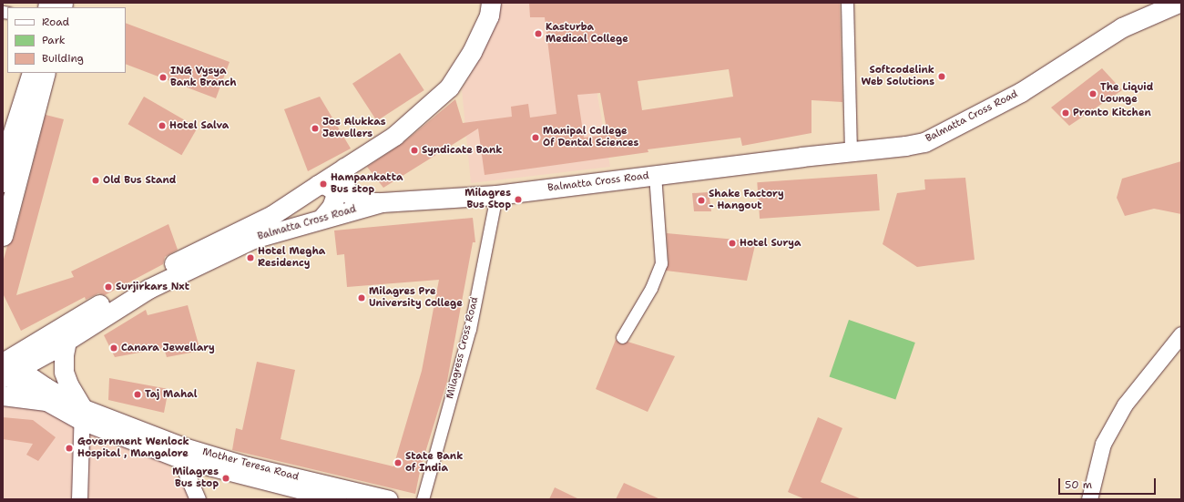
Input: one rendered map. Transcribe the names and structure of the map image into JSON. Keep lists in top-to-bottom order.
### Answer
{
  "streets": {
    "main road": ["Balmatta Cross Road", "Mother Teresa Road"],
    "street": ["Milagress Cross Road"]
  },
  "crossings": [
    ["Balmatta Cross Road", "Milagress Cross Road"],
    ["Balmatta Cross Road", "Mother Teresa Road"]
  ],
  "places": [
    "Kasturba Medical College",
    "Softcodelink Web Solutions",
    "ING Vysya Bank Branch",
    "The Liquid Lounge",
    "Pronto Kitchen",
    "Hotel Salva",
    "Jos Alukkas Jewellers",
    "Manipal College Of Dental Sciences",
    "Syndicate Bank",
    "Old Bus Stand",
    "Hampankatta Bus stop",
    "Milagres Bus Stop",
    "Shake Factory - Hangout",
    "Hotel Surya",
    "Hotel Megha Residency",
    "Surjirkars Nxt",
    "Milagres Pre University College",
    "Canara Jewellary",
    "Taj Mahal",
    "Government Wenlock Hospital , Mangalore",
    "State Bank of India",
    "Milagres Bus stop"
  ],
  "legend": ["Road", "Park", "Building"],
  "scale_bar": "50 m"
}
